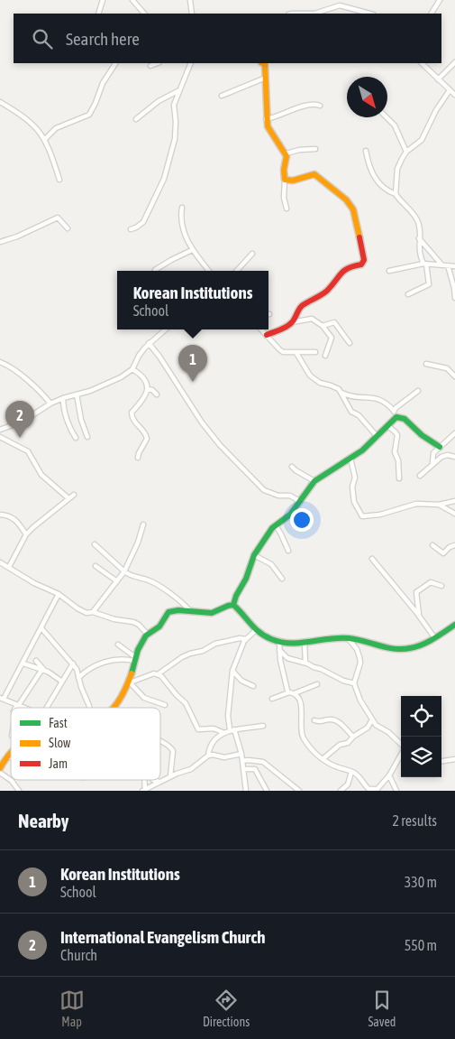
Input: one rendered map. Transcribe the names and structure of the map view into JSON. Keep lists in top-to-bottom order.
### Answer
{
  "legend": ["Fast", "Slow", "Jam"],
  "north": "bottom right",
  "page": {
    "search": "Search here",
    "popup": ["Korean Institutions", "School"],
    "pins": ["1", "2"],
    "heading": ["Nearby", "2 results"],
    "list": [
      {
        "mark": "1",
        "name": "Korean Institutions",
        "note": "School",
        "value": "330 m"
      },
      {
        "mark": "2",
        "name": "International Evangelism Church",
        "note": "Church",
        "value": "550 m"
      }
    ],
    "nav": ["Map", "Directions", "Saved"]
  }
}
